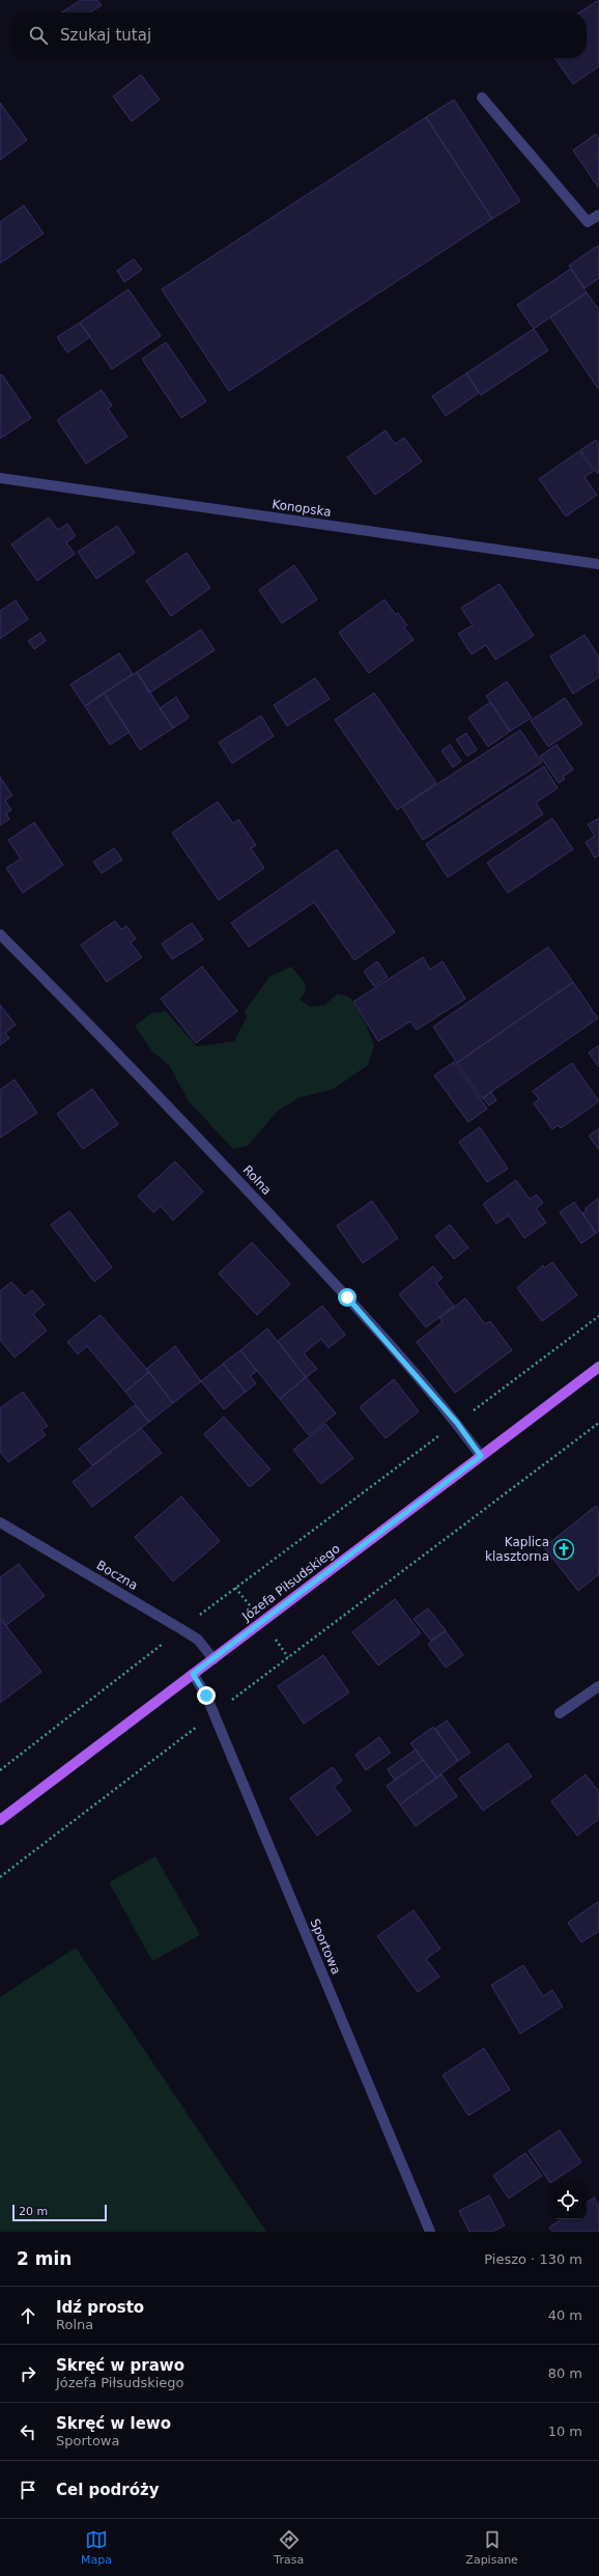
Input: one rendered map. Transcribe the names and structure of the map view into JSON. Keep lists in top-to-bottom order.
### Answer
{
  "streets": {
    "main road": ["Józefa Piłsudskiego"],
    "street": [
      "Konopska",
      "Rolna",
      "Boczna",
      "Sportowa"
    ]
  },
  "crossings": [
    ["Rolna", "Józefa Piłsudskiego"],
    ["Boczna", "Józefa Piłsudskiego"],
    ["Józefa Piłsudskiego", "Sportowa"]
  ],
  "places": {
    "church": ["Kaplica klasztorna"]
  },
  "scale_bar": "20 m",
  "page": {
    "search": "Szukaj tutaj",
    "scale": "20 m",
    "heading": ["2 min", "Pieszo · 130 m"],
    "list": [
      ["Idź prosto", "Rolna", "40 m"],
      ["Skręć w prawo", "Józefa Piłsudskiego", "80 m"],
      ["Skręć w lewo", "Sportowa", "10 m"],
      "Cel podróży"
    ],
    "nav": ["Mapa", "Trasa", "Zapisane"]
  }
}
